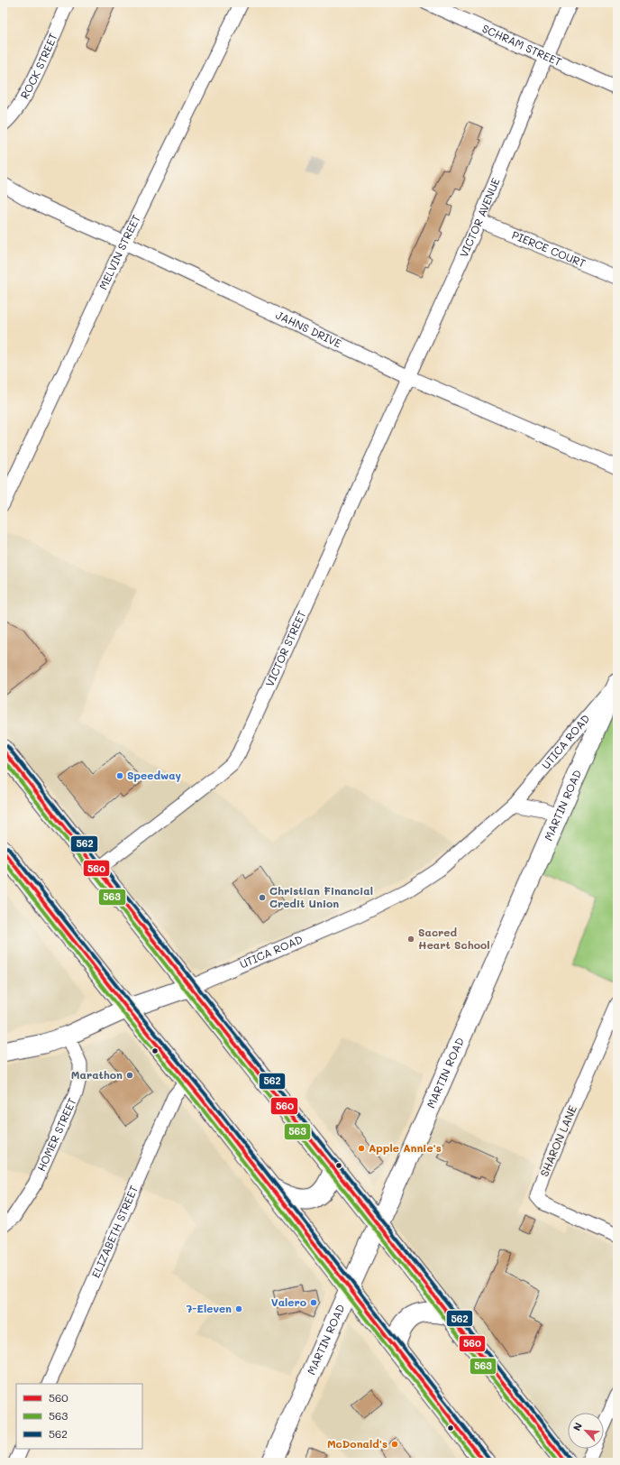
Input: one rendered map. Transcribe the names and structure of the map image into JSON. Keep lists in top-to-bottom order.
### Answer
{
  "streets": {
    "street": [
      "SCHRAM STREET",
      "ROCK STREET",
      "VICTOR AVENUE",
      "PIERCE COURT",
      "MELVIN STREET",
      "JAHNS DRIVE",
      "VICTOR STREET",
      "UTICA ROAD",
      "MARTIN ROAD",
      "HOMER STREET",
      "SHARON LANE",
      "ELIZABETH STREET"
    ]
  },
  "crossings": [
    ["SCHRAM STREET", "VICTOR AVENUE"],
    ["VICTOR AVENUE", "PIERCE COURT"],
    ["VICTOR AVENUE", "JAHNS DRIVE"],
    ["VICTOR AVENUE", "VICTOR STREET"],
    ["MELVIN STREET", "JAHNS DRIVE"],
    ["JAHNS DRIVE", "VICTOR STREET"],
    ["UTICA ROAD", "MARTIN ROAD"],
    ["UTICA ROAD", "HOMER STREET"]
  ],
  "places": [
    "Speedway",
    "Christian Financial Credit Union",
    "Sacred Heart School",
    "Marathon",
    "Apple Annie's",
    "Valero",
    "7-Eleven",
    "McDonald's"
  ],
  "lines": ["transit line 562", "transit line 560", "transit line 563"],
  "legend": ["560", "563", "562"],
  "north": "top left"
}
